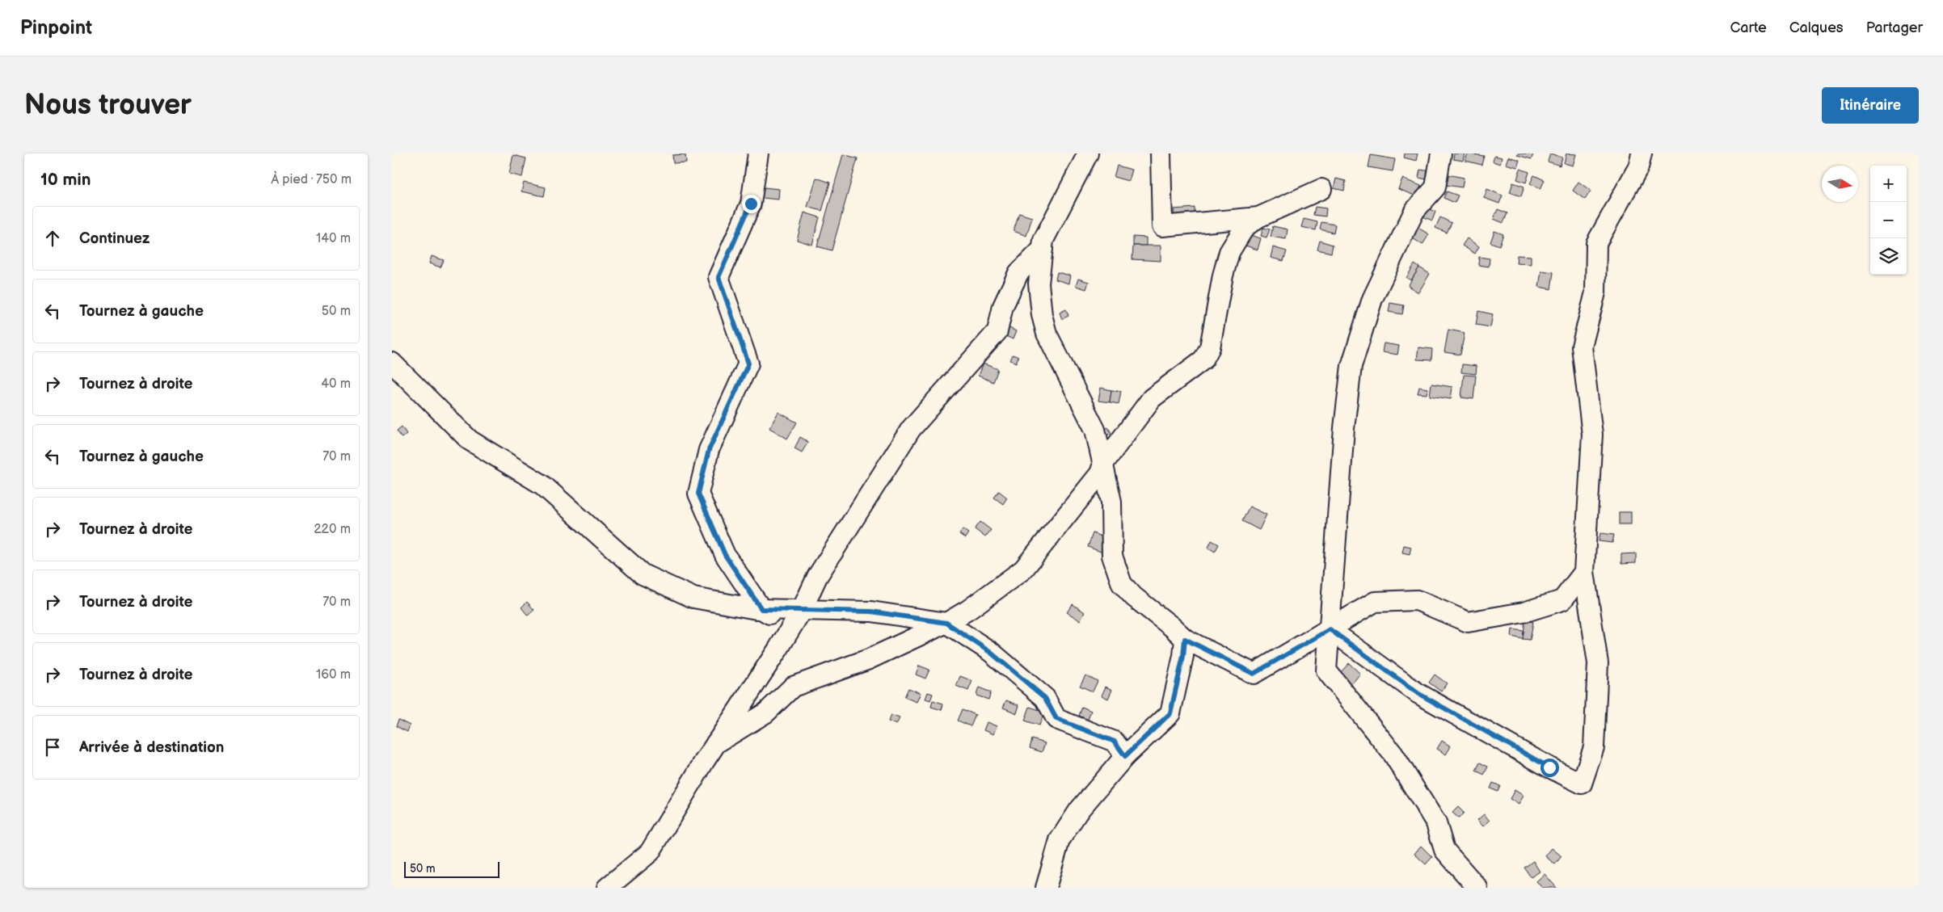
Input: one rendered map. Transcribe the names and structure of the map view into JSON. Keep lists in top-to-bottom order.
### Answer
{
  "scale_bar": "50 m",
  "north": "right",
  "page": {
    "header": "Pinpoint",
    "nav": ["Carte", "Calques", "Partager"],
    "buttons": "Itinéraire",
    "title": "Nous trouver",
    "heading": ["10 min", "À pied · 750 m"],
    "map_buttons": ["+", "−"],
    "list": [
      ["Continuez", "140 m"],
      ["Tournez à gauche", "50 m"],
      ["Tournez à droite", "40 m"],
      ["Tournez à gauche", "70 m"],
      ["Tournez à droite", "220 m"],
      ["Tournez à droite", "70 m"],
      ["Tournez à droite", "160 m"],
      "Arrivée à destination"
    ],
    "scale": "50 m"
  }
}
